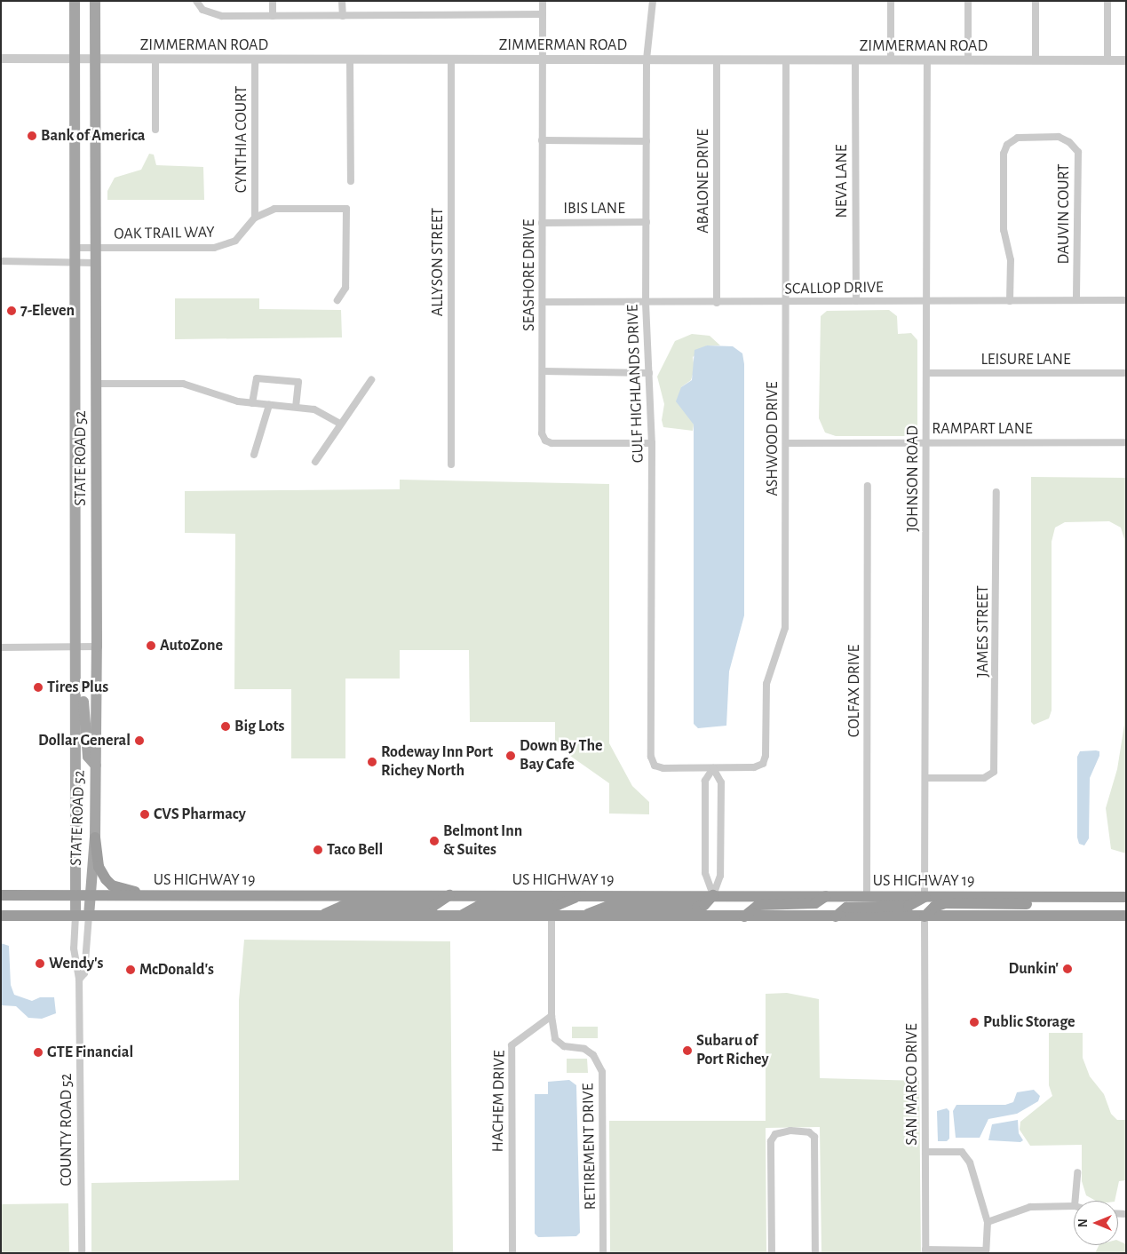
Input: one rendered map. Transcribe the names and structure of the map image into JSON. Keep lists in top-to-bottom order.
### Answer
{
  "streets": {
    "highway": ["US HIGHWAY 19"],
    "main road": ["STATE ROAD 52"],
    "street": [
      "ZIMMERMAN ROAD",
      "CYNTHIA COURT",
      "ABALONE DRIVE",
      "NEVA LANE",
      "IBIS LANE",
      "DAUVIN COURT",
      "OAK TRAIL WAY",
      "ALLYSON STREET",
      "SEASHORE DRIVE",
      "SCALLOP DRIVE",
      "LEISURE LANE",
      "GULF HIGHLANDS DRIVE",
      "RAMPART LANE",
      "ASHWOOD DRIVE",
      "JOHNSON ROAD",
      "JAMES STREET",
      "COLFAX DRIVE",
      "SAN MARCO DRIVE",
      "HACHEM DRIVE",
      "COUNTY ROAD 52",
      "RETIREMENT DRIVE"
    ]
  },
  "crossings": [
    ["ZIMMERMAN ROAD", "CYNTHIA COURT"],
    ["ZIMMERMAN ROAD", "ABALONE DRIVE"],
    ["ZIMMERMAN ROAD", "NEVA LANE"],
    ["ZIMMERMAN ROAD", "ALLYSON STREET"],
    ["ZIMMERMAN ROAD", "SEASHORE DRIVE"],
    ["ZIMMERMAN ROAD", "GULF HIGHLANDS DRIVE"],
    ["ZIMMERMAN ROAD", "ASHWOOD DRIVE"],
    ["ZIMMERMAN ROAD", "STATE ROAD 52"],
    ["ZIMMERMAN ROAD", "JOHNSON ROAD"],
    ["CYNTHIA COURT", "OAK TRAIL WAY"],
    ["ABALONE DRIVE", "SCALLOP DRIVE"],
    ["NEVA LANE", "SCALLOP DRIVE"],
    ["IBIS LANE", "SEASHORE DRIVE"],
    ["IBIS LANE", "GULF HIGHLANDS DRIVE"],
    ["DAUVIN COURT", "SCALLOP DRIVE"],
    ["OAK TRAIL WAY", "STATE ROAD 52"],
    ["SEASHORE DRIVE", "SCALLOP DRIVE"],
    ["SEASHORE DRIVE", "GULF HIGHLANDS DRIVE"],
    ["SCALLOP DRIVE", "GULF HIGHLANDS DRIVE"],
    ["SCALLOP DRIVE", "ASHWOOD DRIVE"],
    ["SCALLOP DRIVE", "JOHNSON ROAD"],
    ["LEISURE LANE", "JOHNSON ROAD"],
    ["GULF HIGHLANDS DRIVE", "ASHWOOD DRIVE"],
    ["RAMPART LANE", "ASHWOOD DRIVE"],
    ["RAMPART LANE", "JOHNSON ROAD"],
    ["STATE ROAD 52", "US HIGHWAY 19"],
    ["STATE ROAD 52", "COUNTY ROAD 52"],
    ["JOHNSON ROAD", "JAMES STREET"],
    ["JOHNSON ROAD", "US HIGHWAY 19"],
    ["COLFAX DRIVE", "US HIGHWAY 19"],
    ["HACHEM DRIVE", "RETIREMENT DRIVE"]
  ],
  "places": [
    "Bank of America",
    "7-Eleven",
    "AutoZone",
    "Tires Plus",
    "Big Lots",
    "Dollar General",
    "Down By The Bay Cafe",
    "Rodeway Inn Port Richey North",
    "CVS Pharmacy",
    "Belmont Inn & Suites",
    "Taco Bell",
    "Wendy's",
    "Dunkin'",
    "McDonald's",
    "Public Storage",
    "Subaru of Port Richey",
    "GTE Financial"
  ],
  "north": "left"
}
